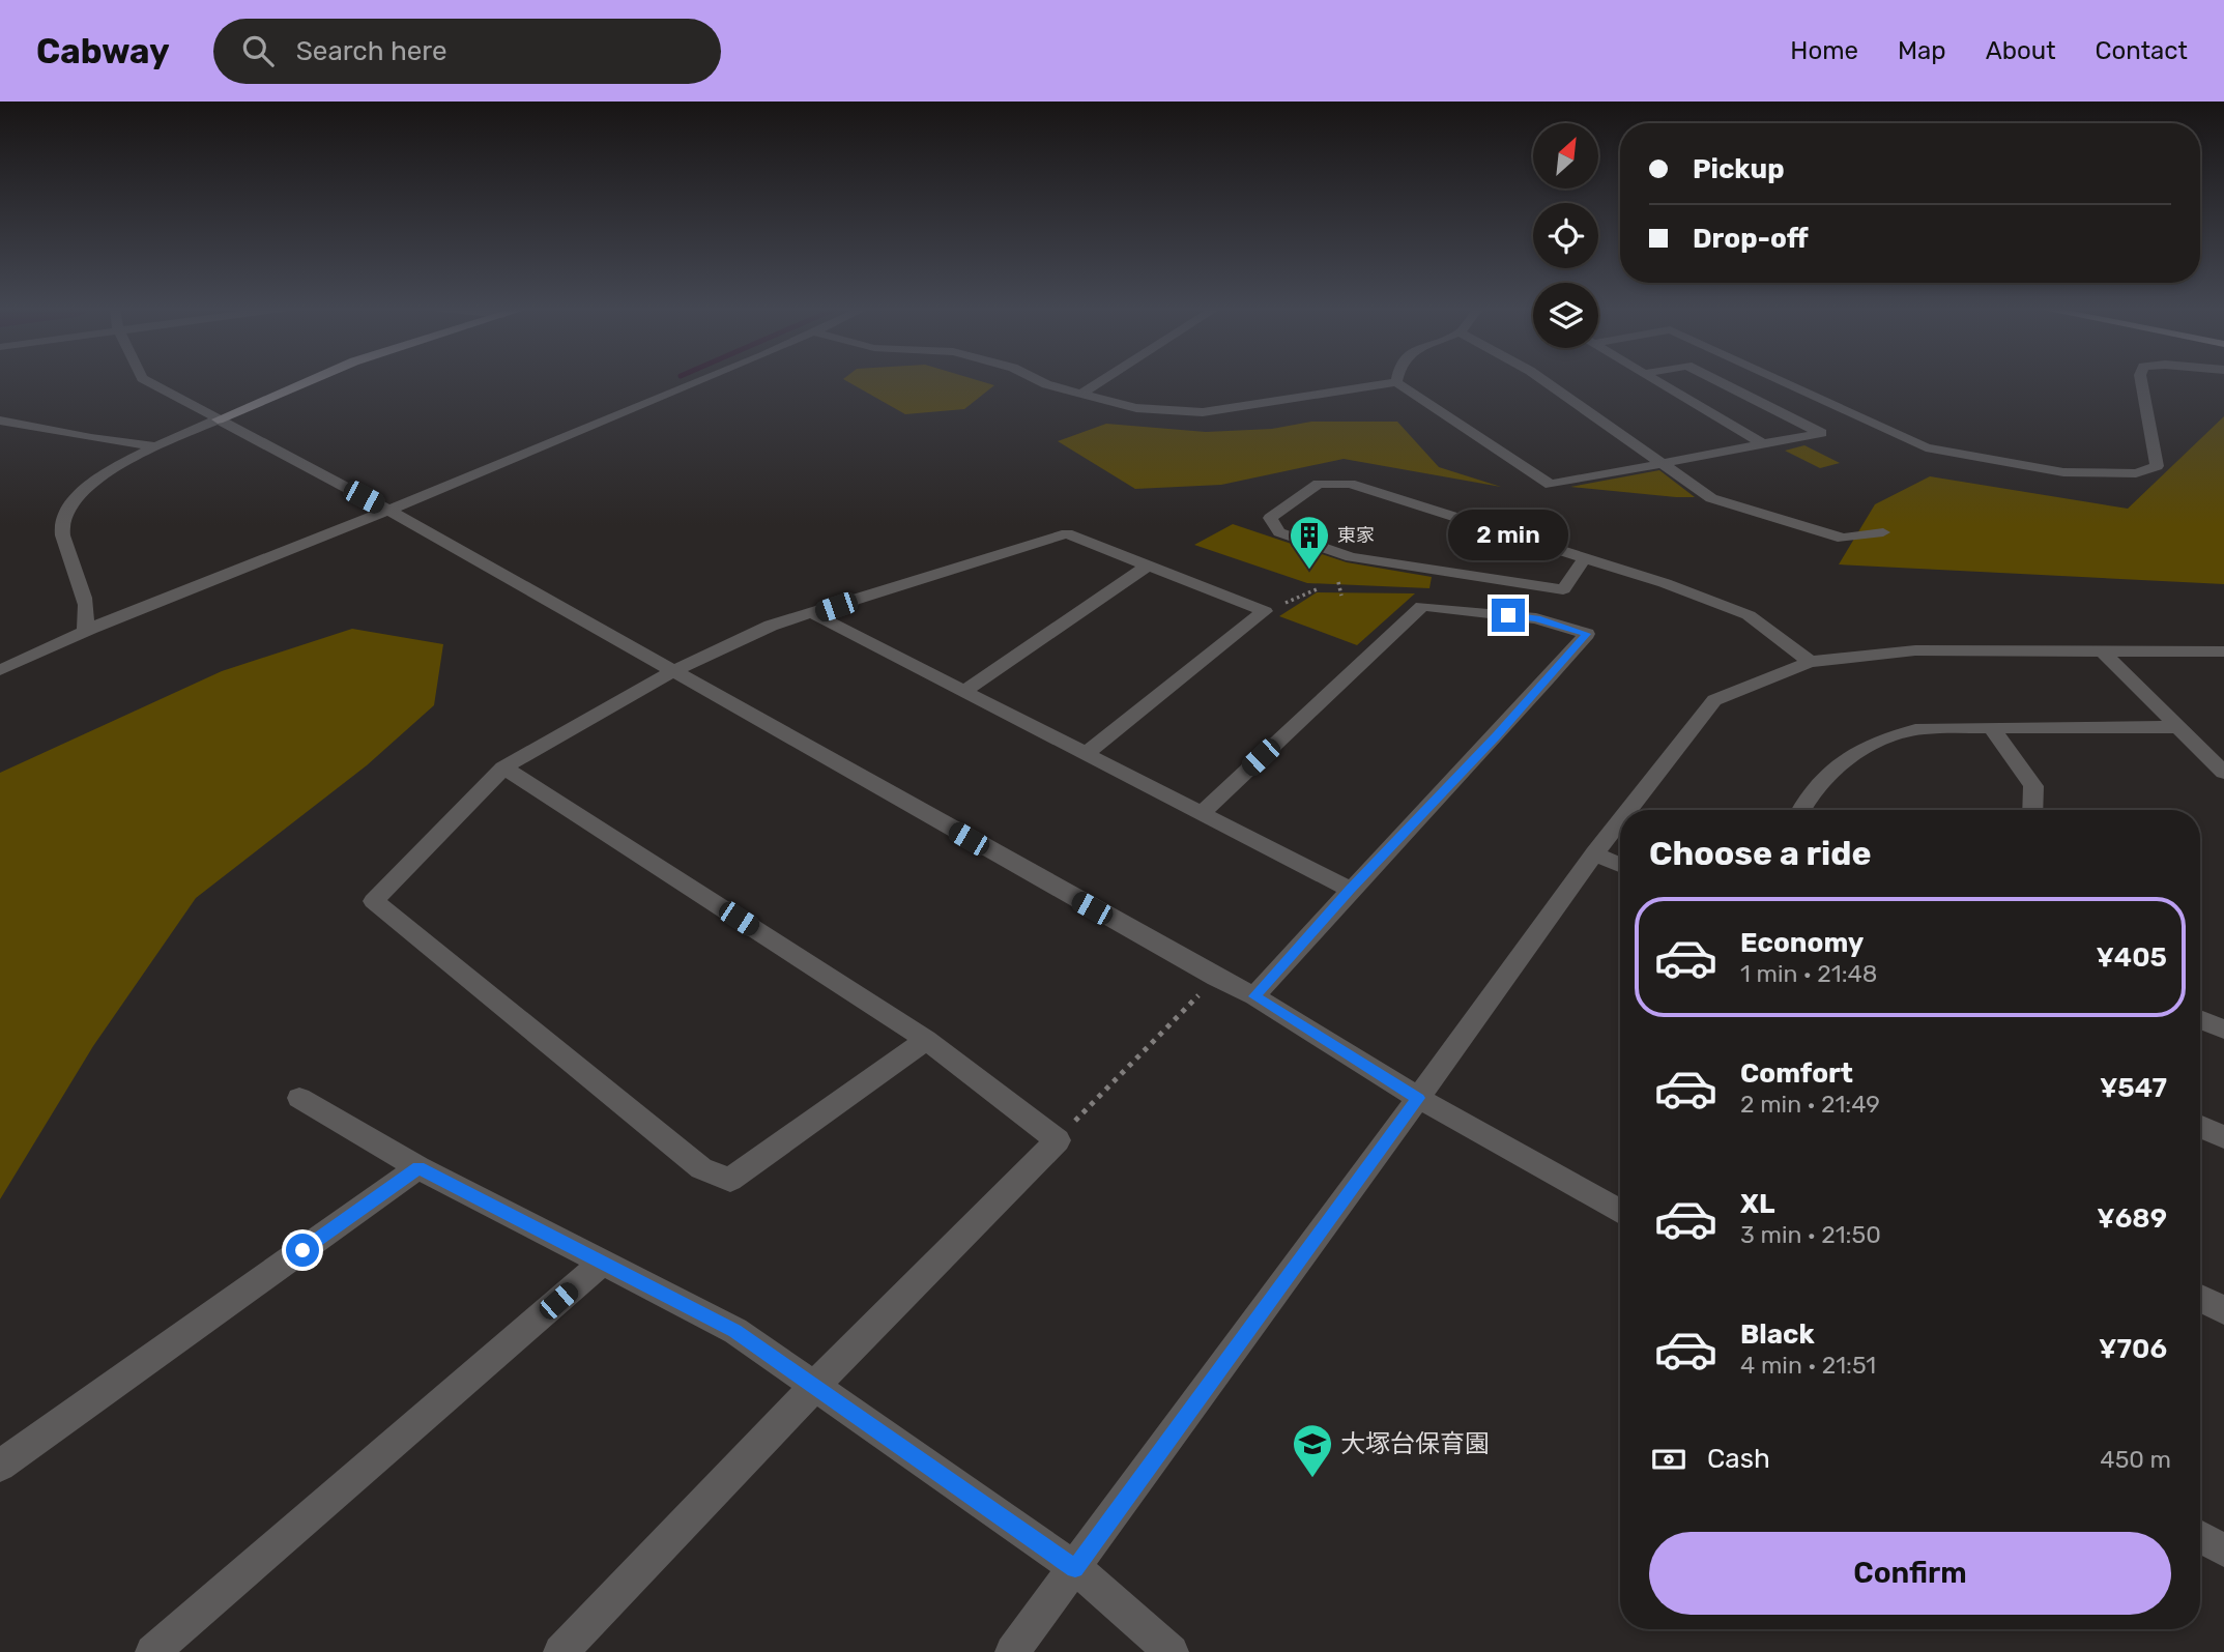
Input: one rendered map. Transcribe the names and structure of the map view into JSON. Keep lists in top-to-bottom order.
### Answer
{
  "places": {
    "building": ["東家"],
    "school or university": ["大塚台保育園"]
  },
  "north": "top right",
  "page": {
    "header": "Cabway",
    "search": "Search here",
    "nav": [
      "Home",
      "Map",
      "About",
      "Contact"
    ],
    "banner": ["Pickup", "Drop-off"],
    "bubble": "2 min",
    "heading": "Choose a ride",
    "list": [
      {
        "name": "Economy",
        "note": "1 min · 21:48",
        "value": "¥405"
      },
      {
        "name": "Comfort",
        "note": "2 min · 21:49",
        "value": "¥547"
      },
      {
        "name": "XL",
        "note": "3 min · 21:50",
        "value": "¥689"
      },
      {
        "name": "Black",
        "note": "4 min · 21:51",
        "value": "¥706"
      }
    ],
    "pay": ["Cash", "450 m"],
    "buttons": "Confirm"
  }
}
